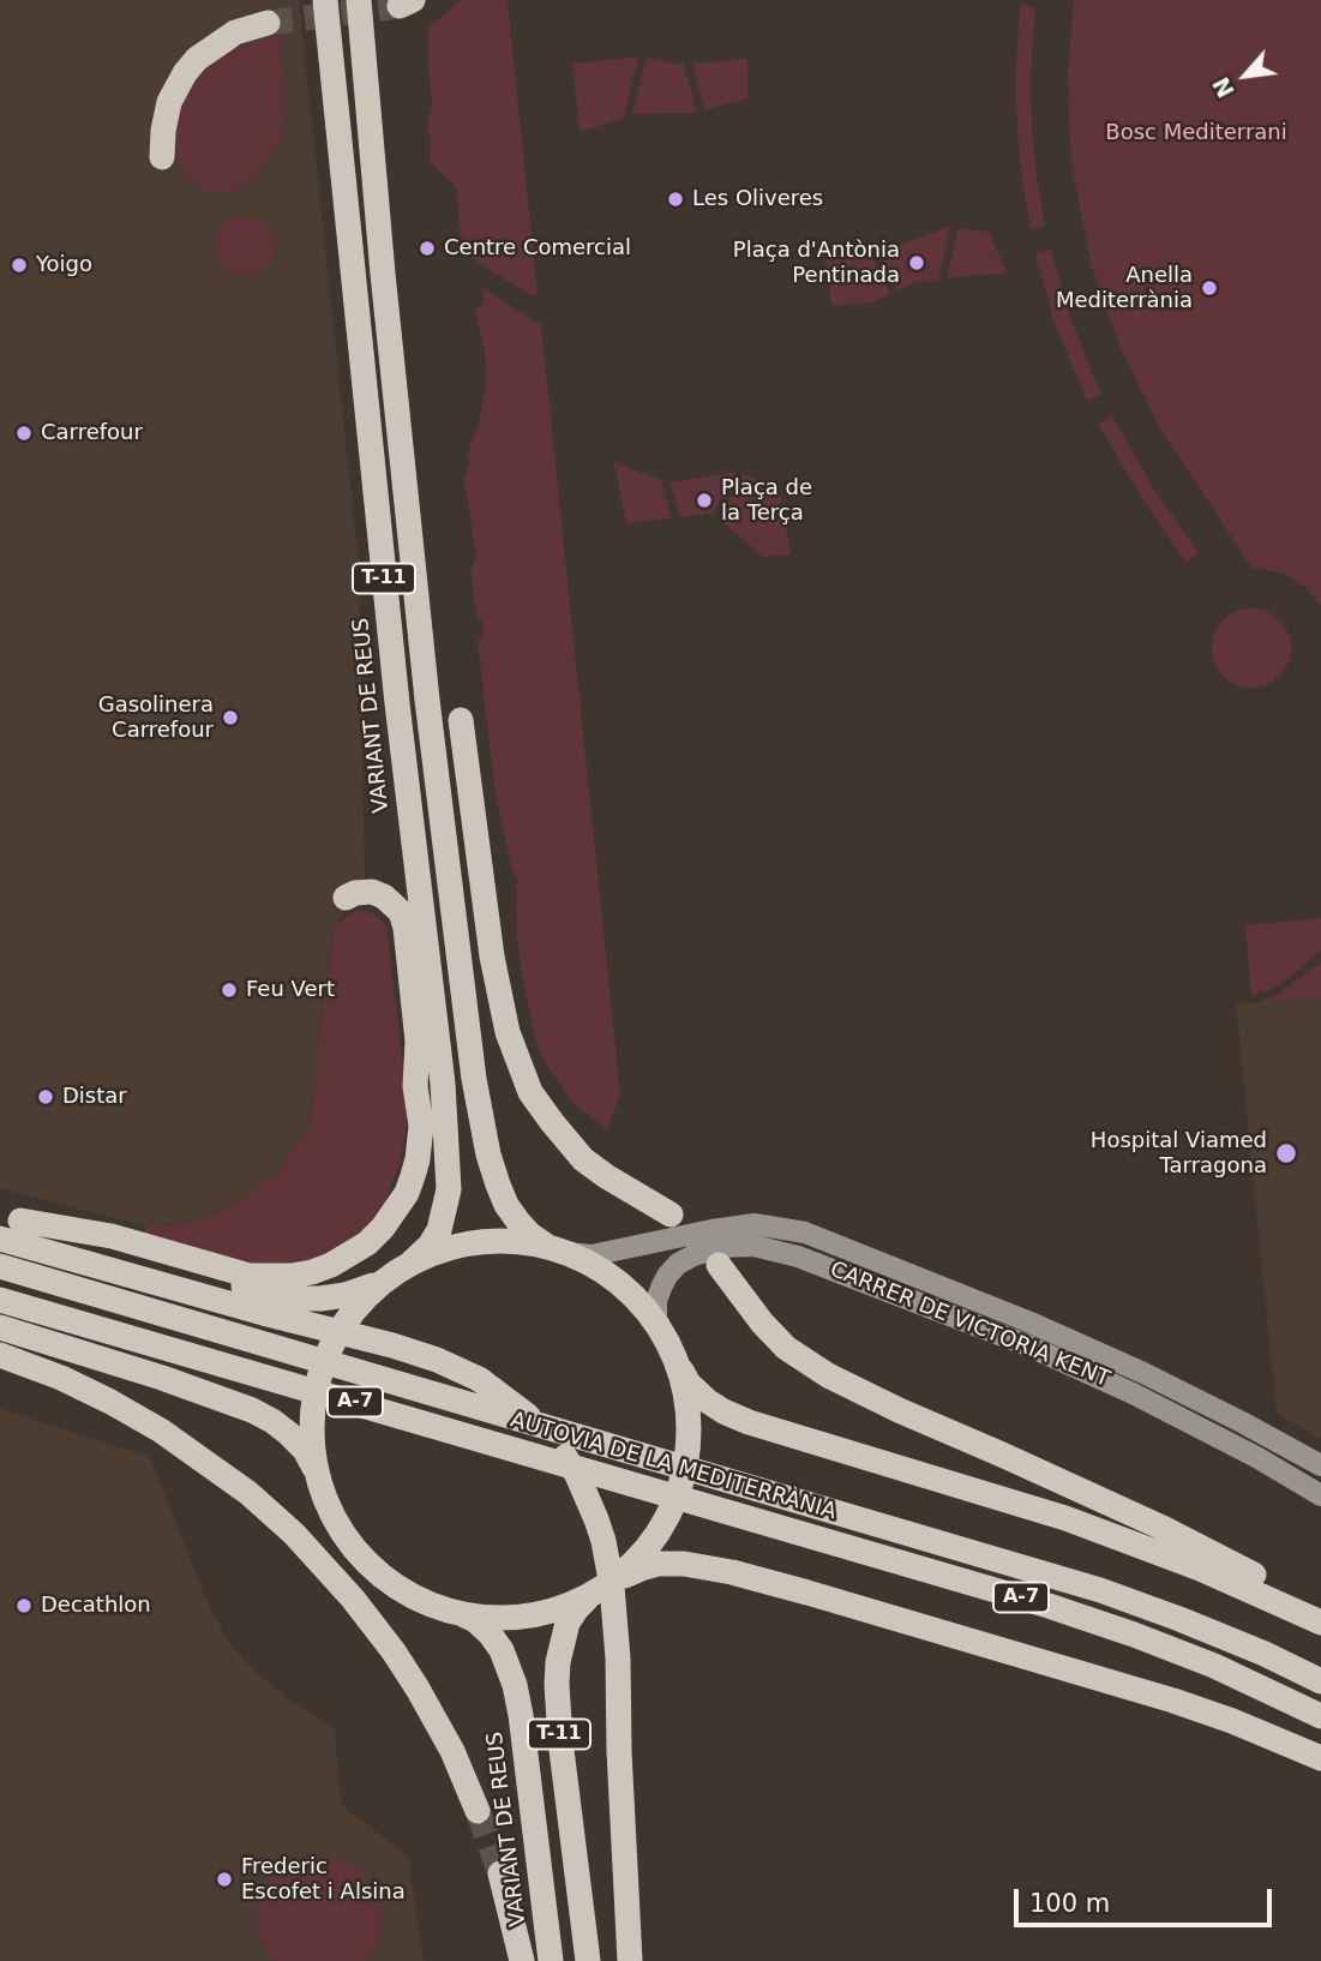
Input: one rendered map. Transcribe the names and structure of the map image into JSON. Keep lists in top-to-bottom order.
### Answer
{
  "streets": {
    "highway": [
      "T-11",
      "VARIANT DE REUS",
      "A-7",
      "AUTOVIA DE LA MEDITERRÀNIA"
    ],
    "street": ["CARRER DE VICTORIA KENT"]
  },
  "crossings": [
    ["T-11", "VARIANT DE REUS"],
    ["T-11", "CARRER DE VICTORIA KENT"]
  ],
  "parks": ["Bosc Mediterrani"],
  "places": [
    "Les Oliveres",
    "Centre Comercial",
    "Plaça d'Antònia Pentinada",
    "Yoigo",
    "Anella Mediterrània",
    "Carrefour",
    "Plaça de la Terça",
    "Gasolinera Carrefour",
    "Feu Vert",
    "Distar",
    "Hospital Viamed Tarragona",
    "Decathlon",
    "Frederic Escofet i Alsina"
  ],
  "scale_bar": "100 m",
  "north": "bottom left"
}
